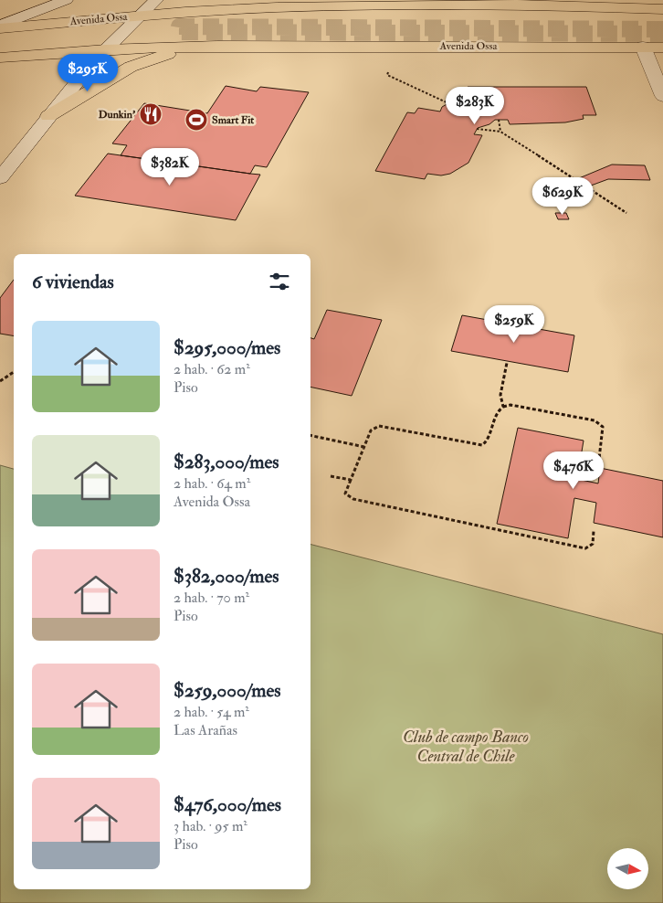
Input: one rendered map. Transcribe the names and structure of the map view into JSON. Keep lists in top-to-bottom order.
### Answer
{
  "streets": {
    "main road": ["Avenida Ossa"]
  },
  "parks": ["Club de campo Banco Central de Chile"],
  "places": {
    "restaurant": ["Dunkin'"],
    "sports": ["Smart Fit"]
  },
  "north": "right",
  "page": {
    "price": [
      "$295K",
      "$283K",
      "$382K",
      "$629K",
      "$259K",
      "$476K"
    ],
    "heading": "6 viviendas",
    "list": [
      {
        "name": "$295,000/mes",
        "note": "2 hab. · 62 m² · Piso"
      },
      {
        "name": "$283,000/mes",
        "note": "2 hab. · 64 m² · Avenida Ossa"
      },
      {
        "name": "$382,000/mes",
        "note": "2 hab. · 70 m² · Piso"
      },
      {
        "name": "$259,000/mes",
        "note": "2 hab. · 54 m² · Las Arañas"
      },
      {
        "name": "$476,000/mes",
        "note": "3 hab. · 95 m² · Piso"
      }
    ]
  }
}
